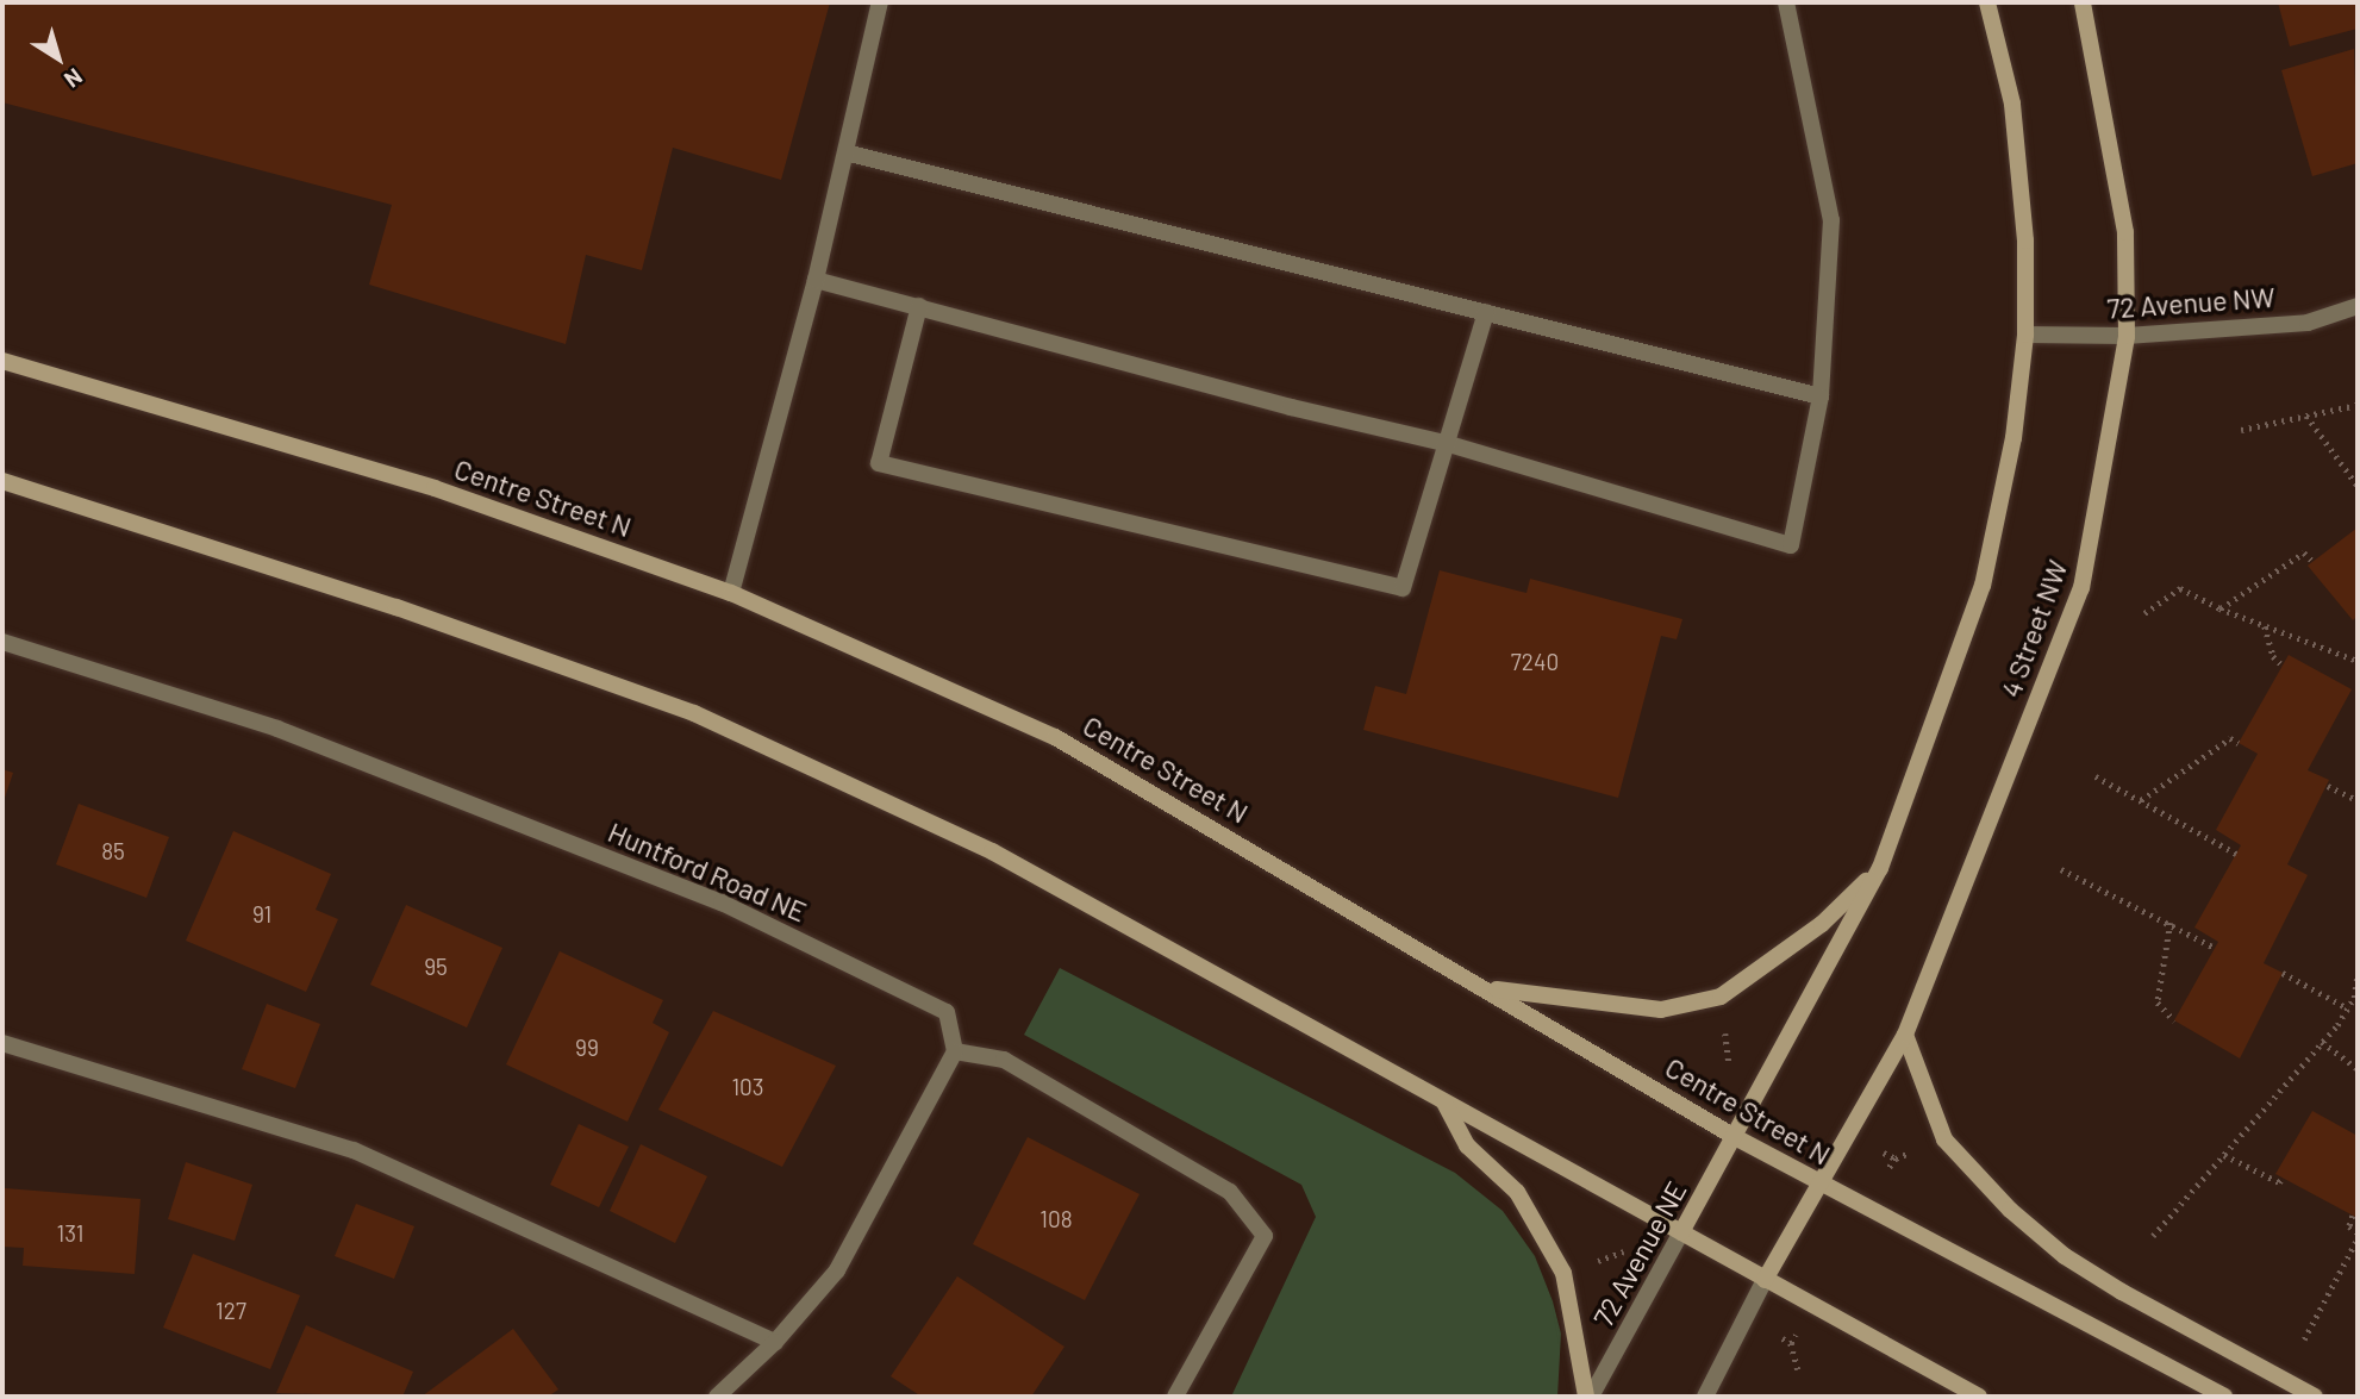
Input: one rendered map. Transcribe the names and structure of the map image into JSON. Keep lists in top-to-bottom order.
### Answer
{
  "streets": {
    "main road": ["Centre Street N", "4 Street NW", "72 Avenue NE"],
    "street": ["72 Avenue NW", "Huntford Road NE"]
  },
  "crossings": [
    ["72 Avenue NW", "4 Street NW"],
    ["Centre Street N", "4 Street NW"],
    ["Centre Street N", "72 Avenue NE"]
  ],
  "house_numbers": [
    "7240",
    "85",
    "91",
    "95",
    "99",
    "103",
    "108",
    "131",
    "127"
  ],
  "north": "bottom right"
}
